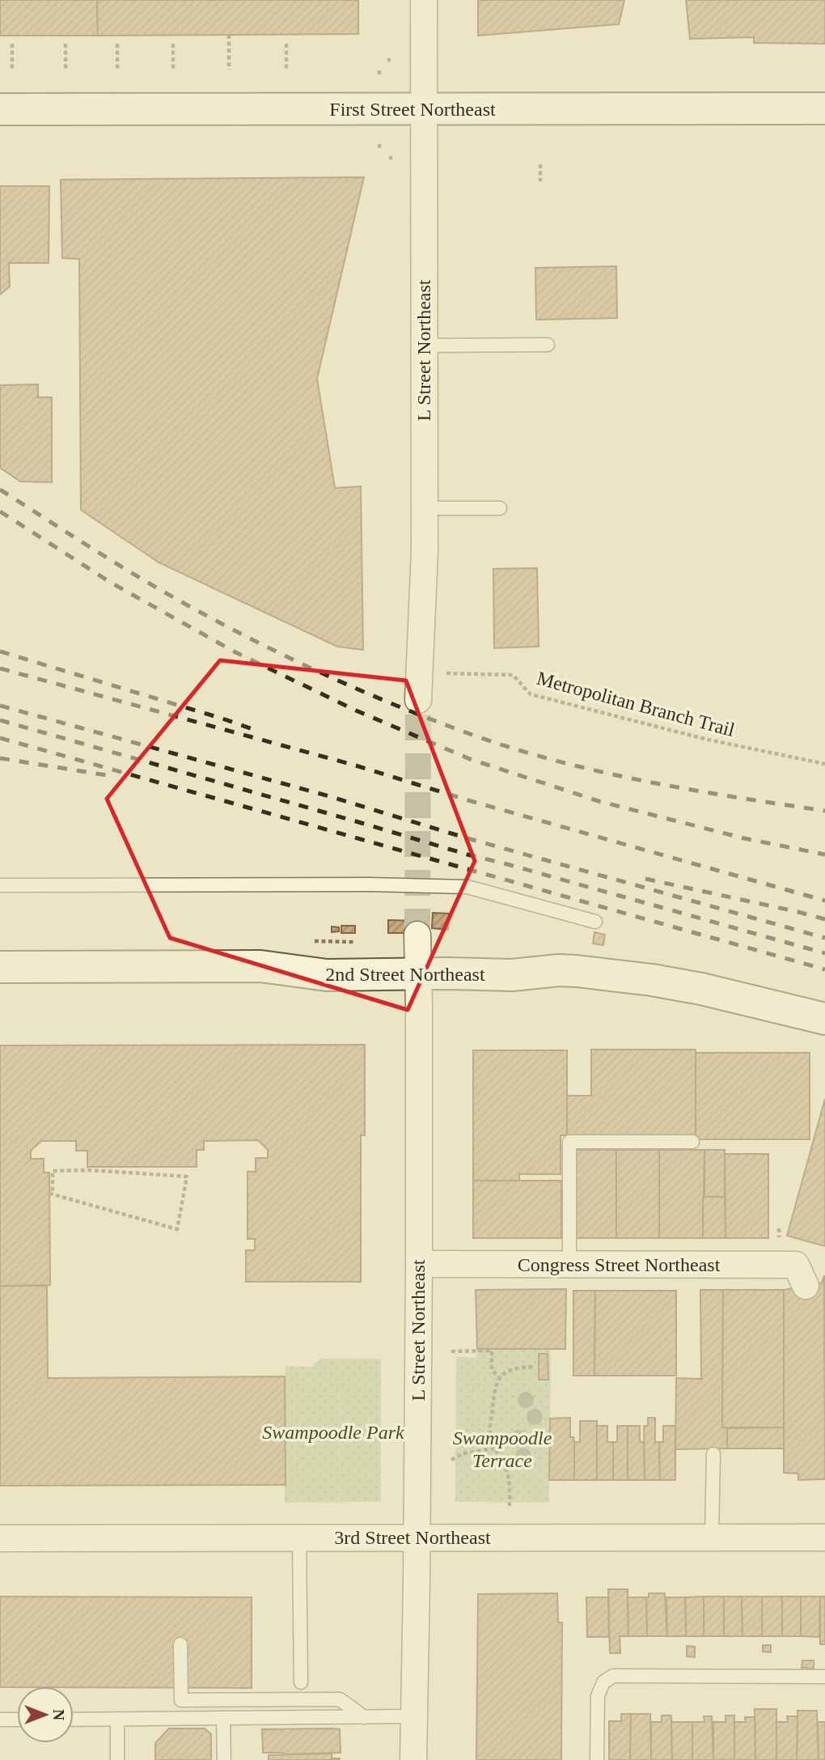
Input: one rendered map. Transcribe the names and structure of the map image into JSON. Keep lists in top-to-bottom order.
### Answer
{
  "streets": {
    "street": [
      "First Street Northeast",
      "L Street Northeast",
      "2nd Street Northeast",
      "Congress Street Northeast",
      "3rd Street Northeast"
    ],
    "path": ["Metropolitan Branch Trail"]
  },
  "crossings": [
    ["First Street Northeast", "L Street Northeast"],
    ["L Street Northeast", "2nd Street Northeast"],
    ["L Street Northeast", "Congress Street Northeast"],
    ["L Street Northeast", "3rd Street Northeast"]
  ],
  "parks": ["Swampoodle Park", "Swampoodle Terrace"],
  "north": "right"
}
